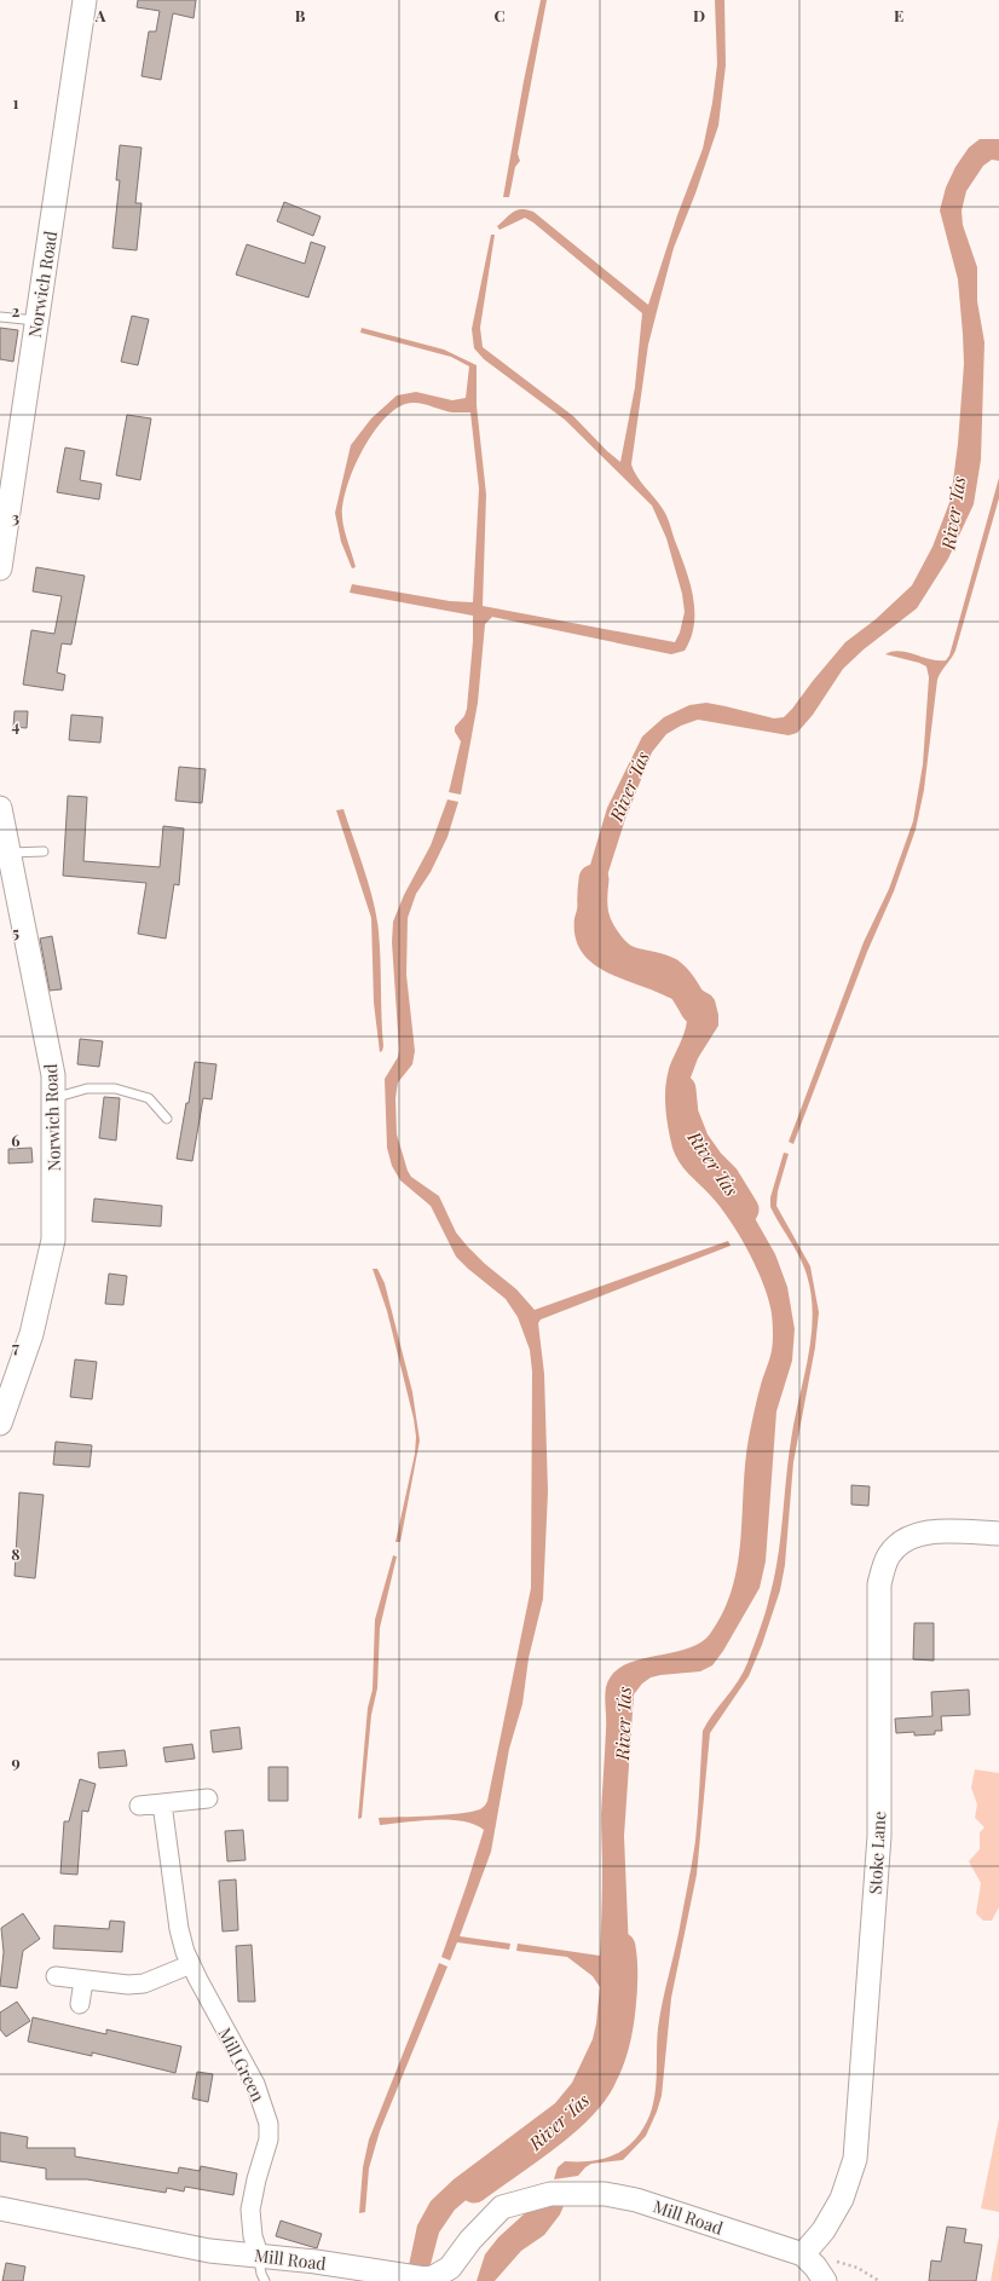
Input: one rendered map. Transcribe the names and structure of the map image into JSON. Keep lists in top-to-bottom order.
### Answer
{
  "streets": {
    "street": [
      "Norwich Road",
      "Stoke Lane",
      "Mill Green",
      "Mill Road"
    ]
  },
  "crossings": [
    ["Stoke Lane", "Mill Road"],
    ["Mill Green", "Mill Road"]
  ],
  "water": ["River Tas"],
  "grid": {
    "columns": [
      "A",
      "B",
      "C",
      "D",
      "E"
    ],
    "rows": [
      "1",
      "2",
      "3",
      "4",
      "5",
      "6",
      "7",
      "8",
      "9"
    ]
  }
}
